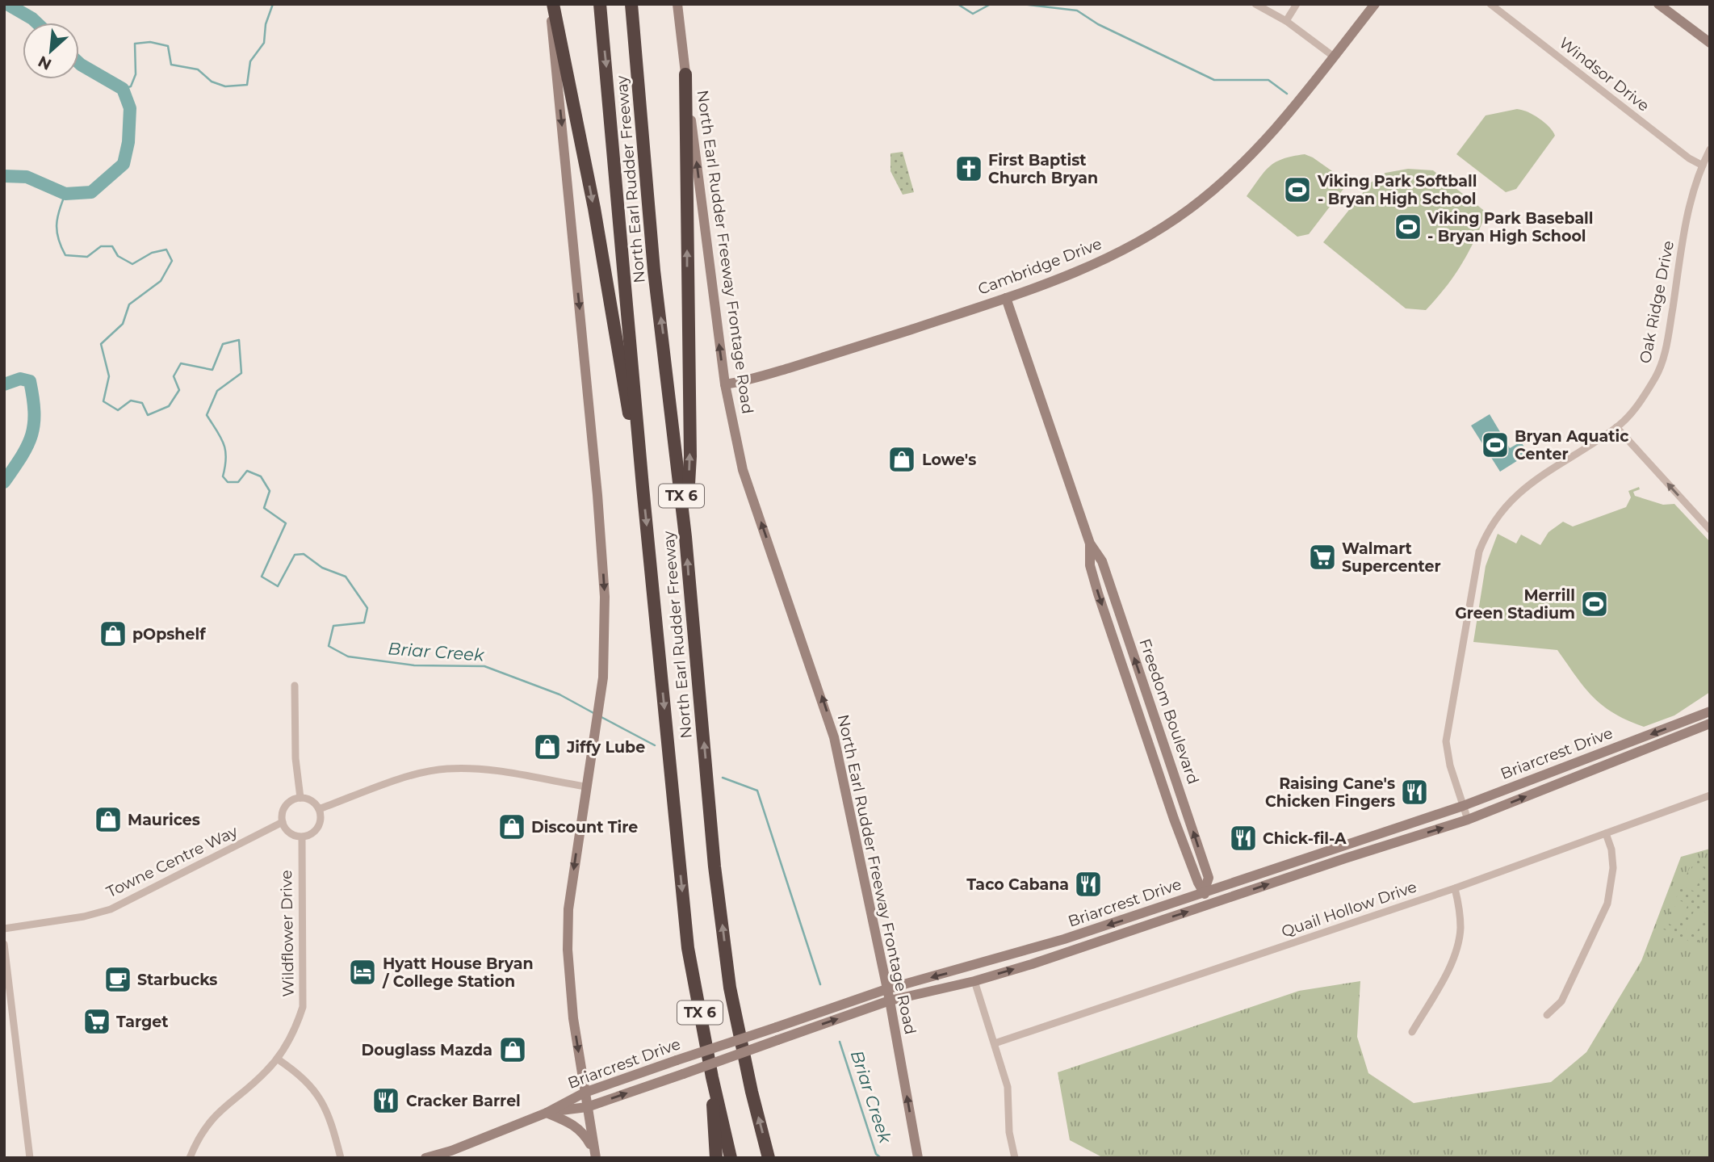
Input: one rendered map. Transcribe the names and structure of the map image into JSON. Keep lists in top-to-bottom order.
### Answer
{
  "streets": {
    "highway": ["North Earl Rudder Freeway", "TX 6"],
    "main road": [
      "North Earl Rudder Freeway Frontage Road",
      "Cambridge Drive",
      "Freedom Boulevard",
      "Briarcrest Drive"
    ],
    "street": [
      "Windsor Drive",
      "Oak Ridge Drive",
      "Towne Centre Way",
      "Quail Hollow Drive",
      "Wildflower Drive"
    ]
  },
  "crossings": [
    ["Windsor Drive", "Oak Ridge Drive"],
    ["North Earl Rudder Freeway Frontage Road", "Cambridge Drive"],
    ["North Earl Rudder Freeway Frontage Road", "Briarcrest Drive"],
    ["Cambridge Drive", "Freedom Boulevard"],
    ["Oak Ridge Drive", "Briarcrest Drive"],
    ["Freedom Boulevard", "Briarcrest Drive"],
    ["Towne Centre Way", "Wildflower Drive"]
  ],
  "one_way": ["North Earl Rudder Freeway Frontage Road"],
  "water": ["Briar Creek"],
  "places": {
    "church": ["First Baptist Church Bryan"],
    "sports": [
      "Viking Park Softball - Bryan High School",
      "Viking Park Baseball - Bryan High School",
      "Bryan Aquatic Center",
      "Merrill Green Stadium"
    ],
    "shop": [
      "Lowe's",
      "pOpshelf",
      "Jiffy Lube",
      "Maurices",
      "Discount Tire",
      "Douglass Mazda"
    ],
    "supermarket": ["Walmart Supercenter", "Target"],
    "restaurant": [
      "Raising Cane's Chicken Fingers",
      "Chick-fil-A",
      "Taco Cabana",
      "Cracker Barrel"
    ],
    "hotel": ["Hyatt House Bryan / College Station"],
    "cafe": ["Starbucks"]
  },
  "north": "bottom left"
}
